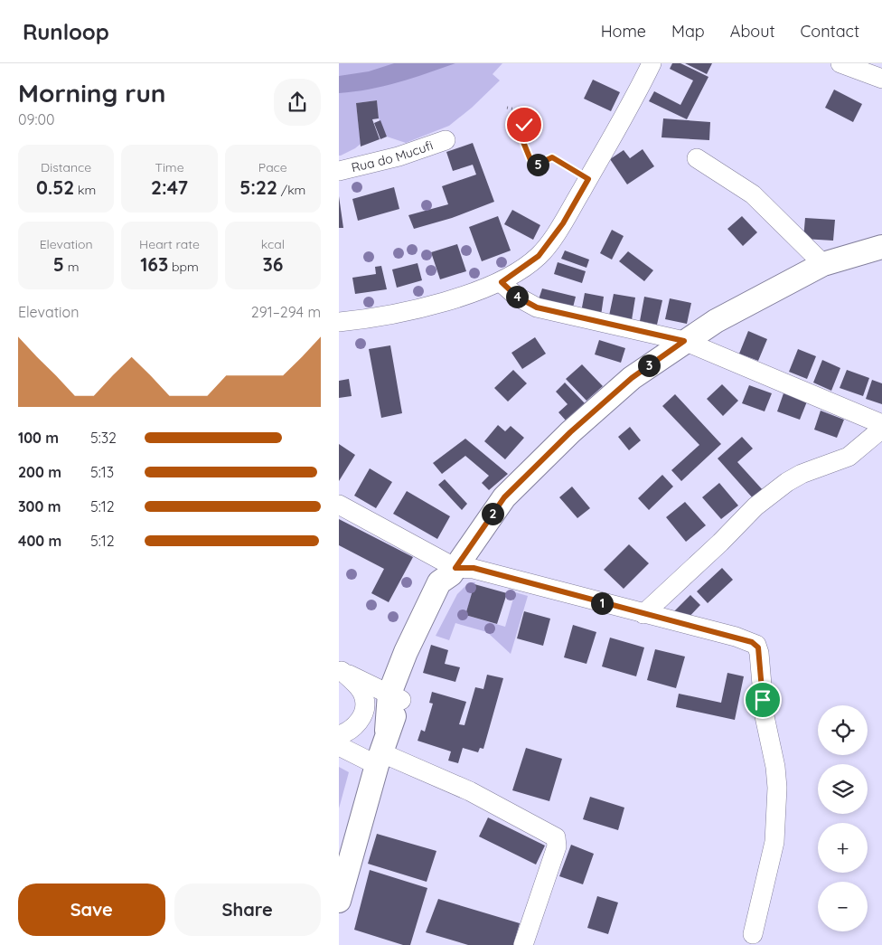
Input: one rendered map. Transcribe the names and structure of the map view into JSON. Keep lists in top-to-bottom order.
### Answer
{
  "streets": {
    "street": ["Rua do Mucufi"]
  },
  "page": {
    "header": "Runloop",
    "nav": [
      "Home",
      "Map",
      "About",
      "Contact"
    ],
    "heading": ["Morning run", "09:00"],
    "stats": [
      ["Distance", "0.52 km"],
      ["Time", "2:47"],
      ["Pace", "5:22 /km"],
      ["Elevation", "5 m"],
      ["Heart rate", "163 bpm"],
      ["kcal", "36"]
    ],
    "pins": [
      "5",
      "4",
      "3",
      "2",
      "1"
    ],
    "chart": ["Elevation", "291–294 m"],
    "list": [
      {
        "name": "100 m",
        "note": "5:32"
      },
      {
        "name": "200 m",
        "note": "5:13"
      },
      {
        "name": "300 m",
        "note": "5:12"
      },
      {
        "name": "400 m",
        "note": "5:12"
      }
    ],
    "map_buttons": ["+", "−"],
    "buttons": ["Save", "Share"]
  }
}
